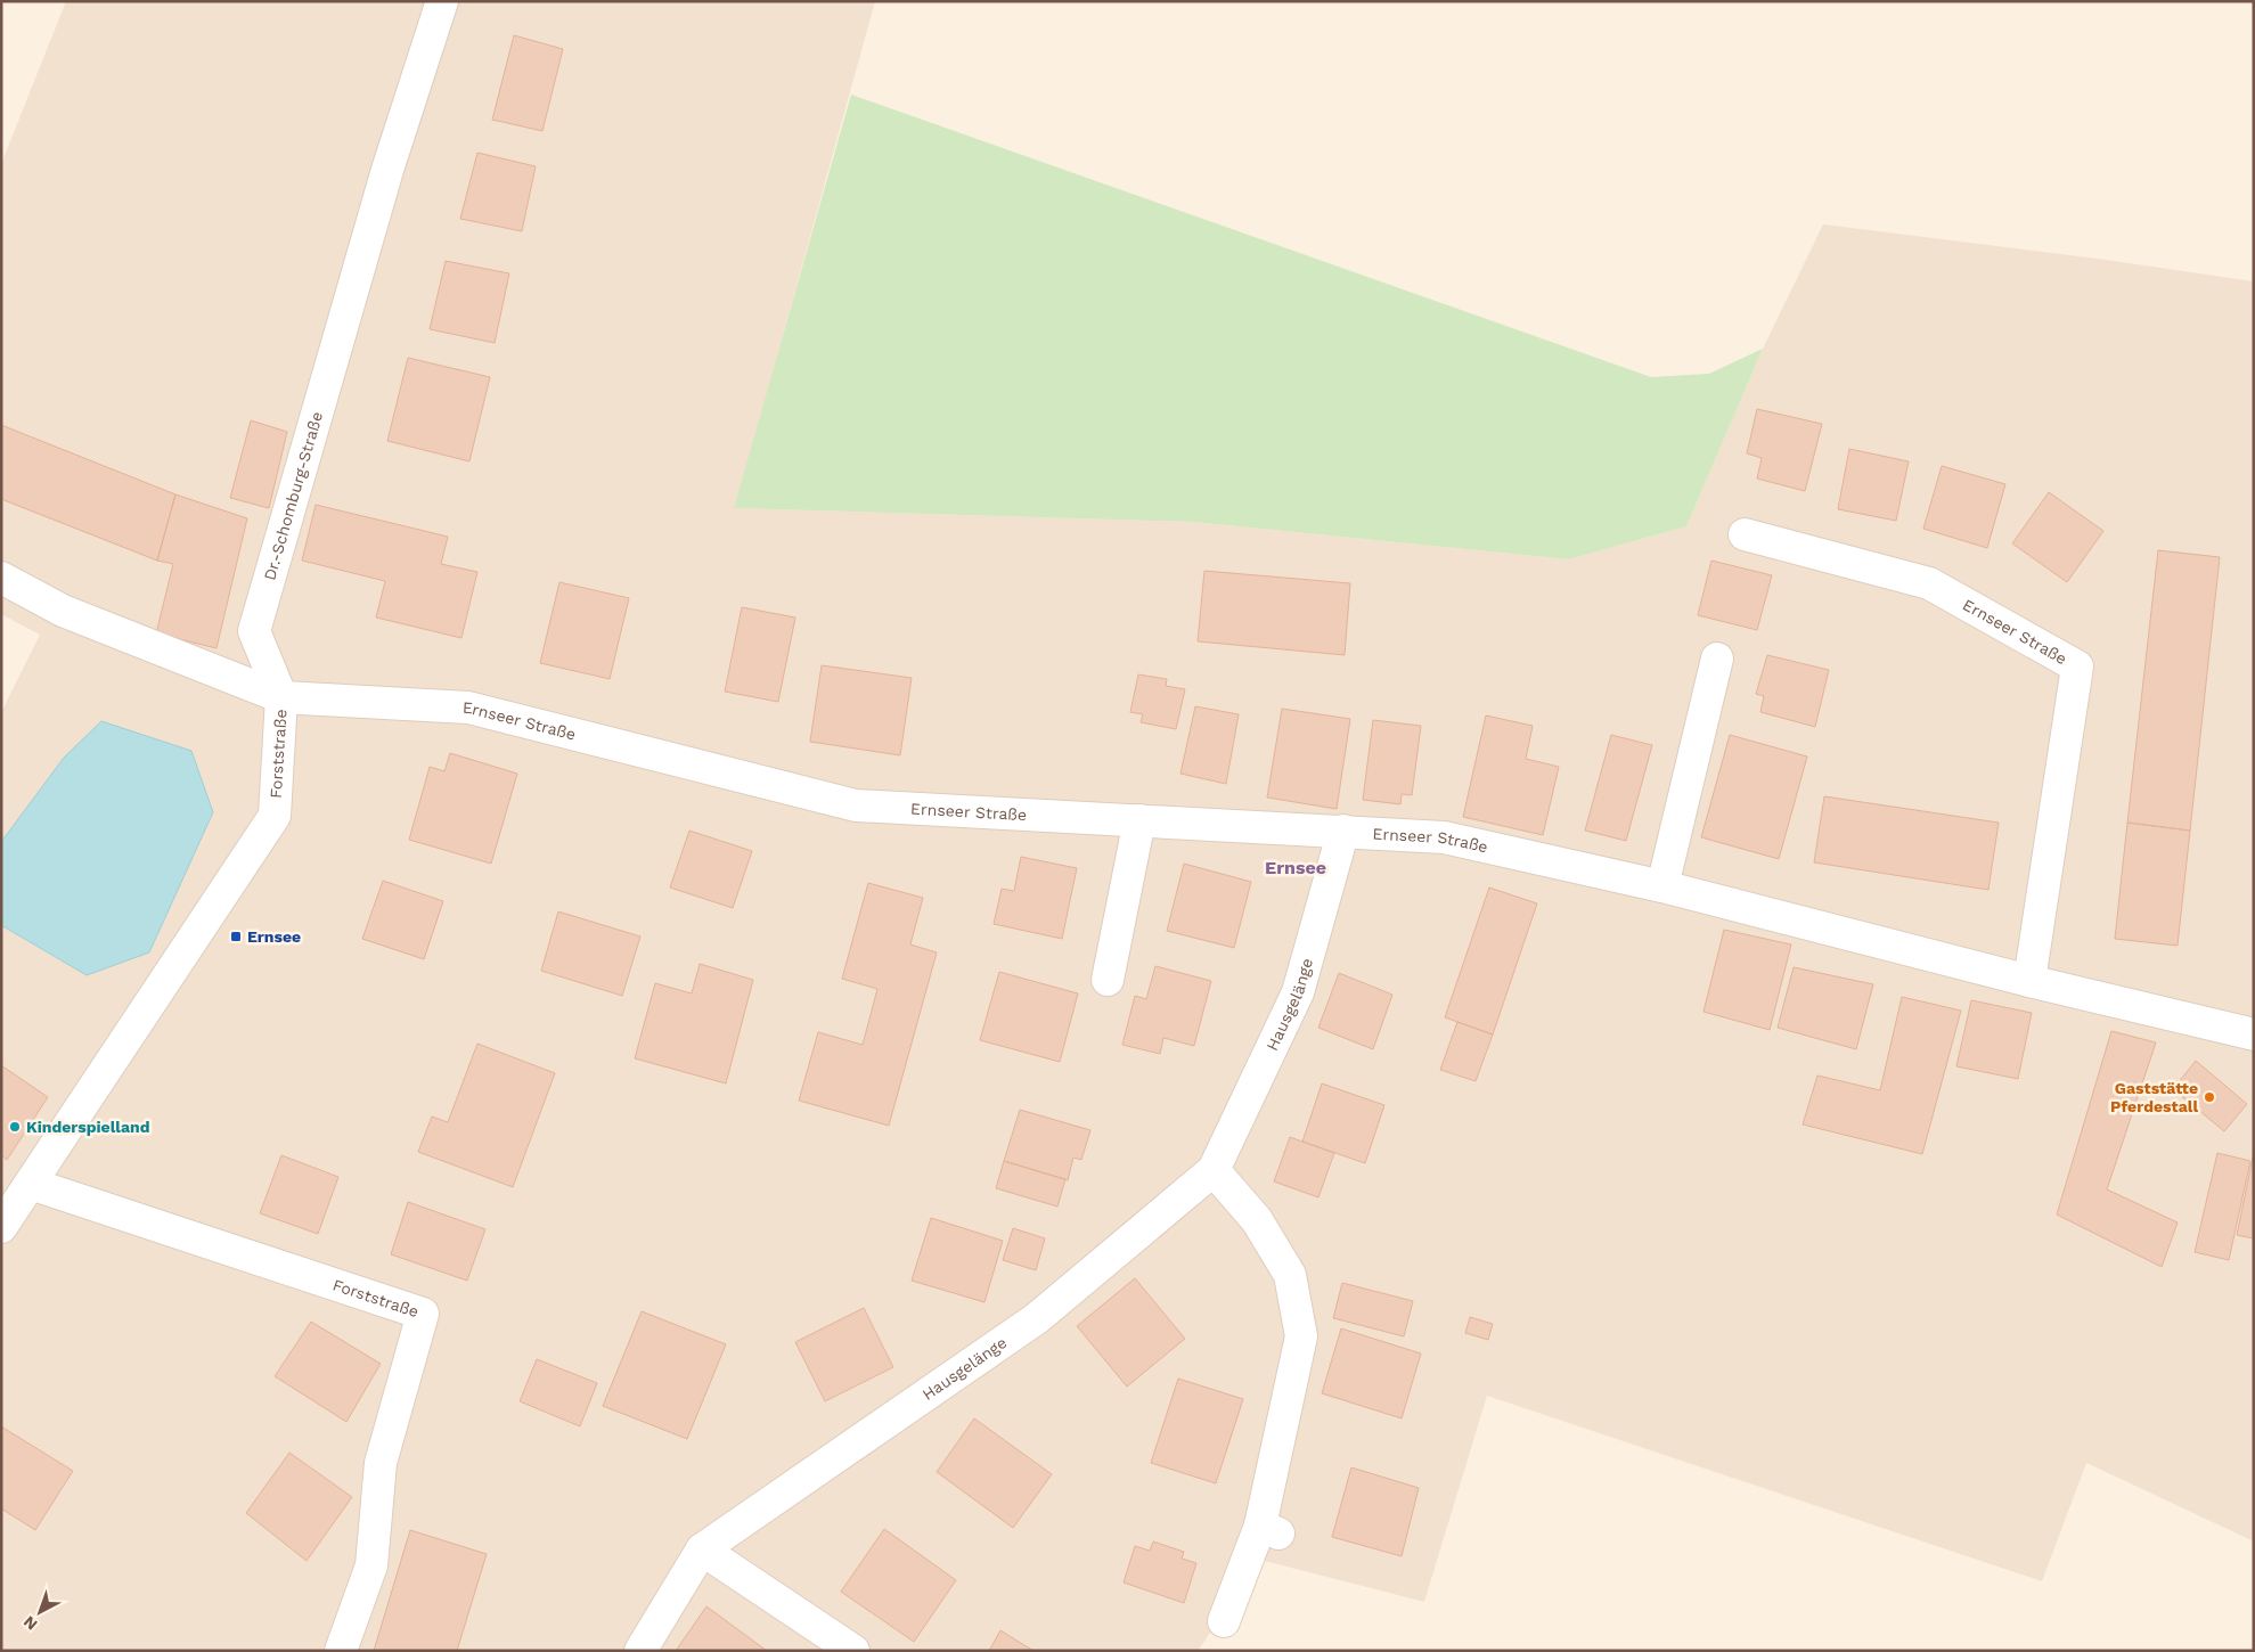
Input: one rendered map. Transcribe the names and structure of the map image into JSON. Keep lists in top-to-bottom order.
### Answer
{
  "streets": {
    "street": [
      "Dr.-Schomburg-Straße",
      "Ernseer Straße",
      "Forststraße",
      "Hausgelänge"
    ]
  },
  "crossings": [
    ["Dr.-Schomburg-Straße", "Ernseer Straße"],
    ["Dr.-Schomburg-Straße", "Forststraße"],
    ["Ernseer Straße", "Forststraße"],
    ["Ernseer Straße", "Hausgelänge"]
  ],
  "districts": ["Ernsee"],
  "places": {
    "transit": ["Ernsee"],
    "other": ["Gaststätte Pferdestall", "Kinderspielland"]
  },
  "north": "bottom left"
}
